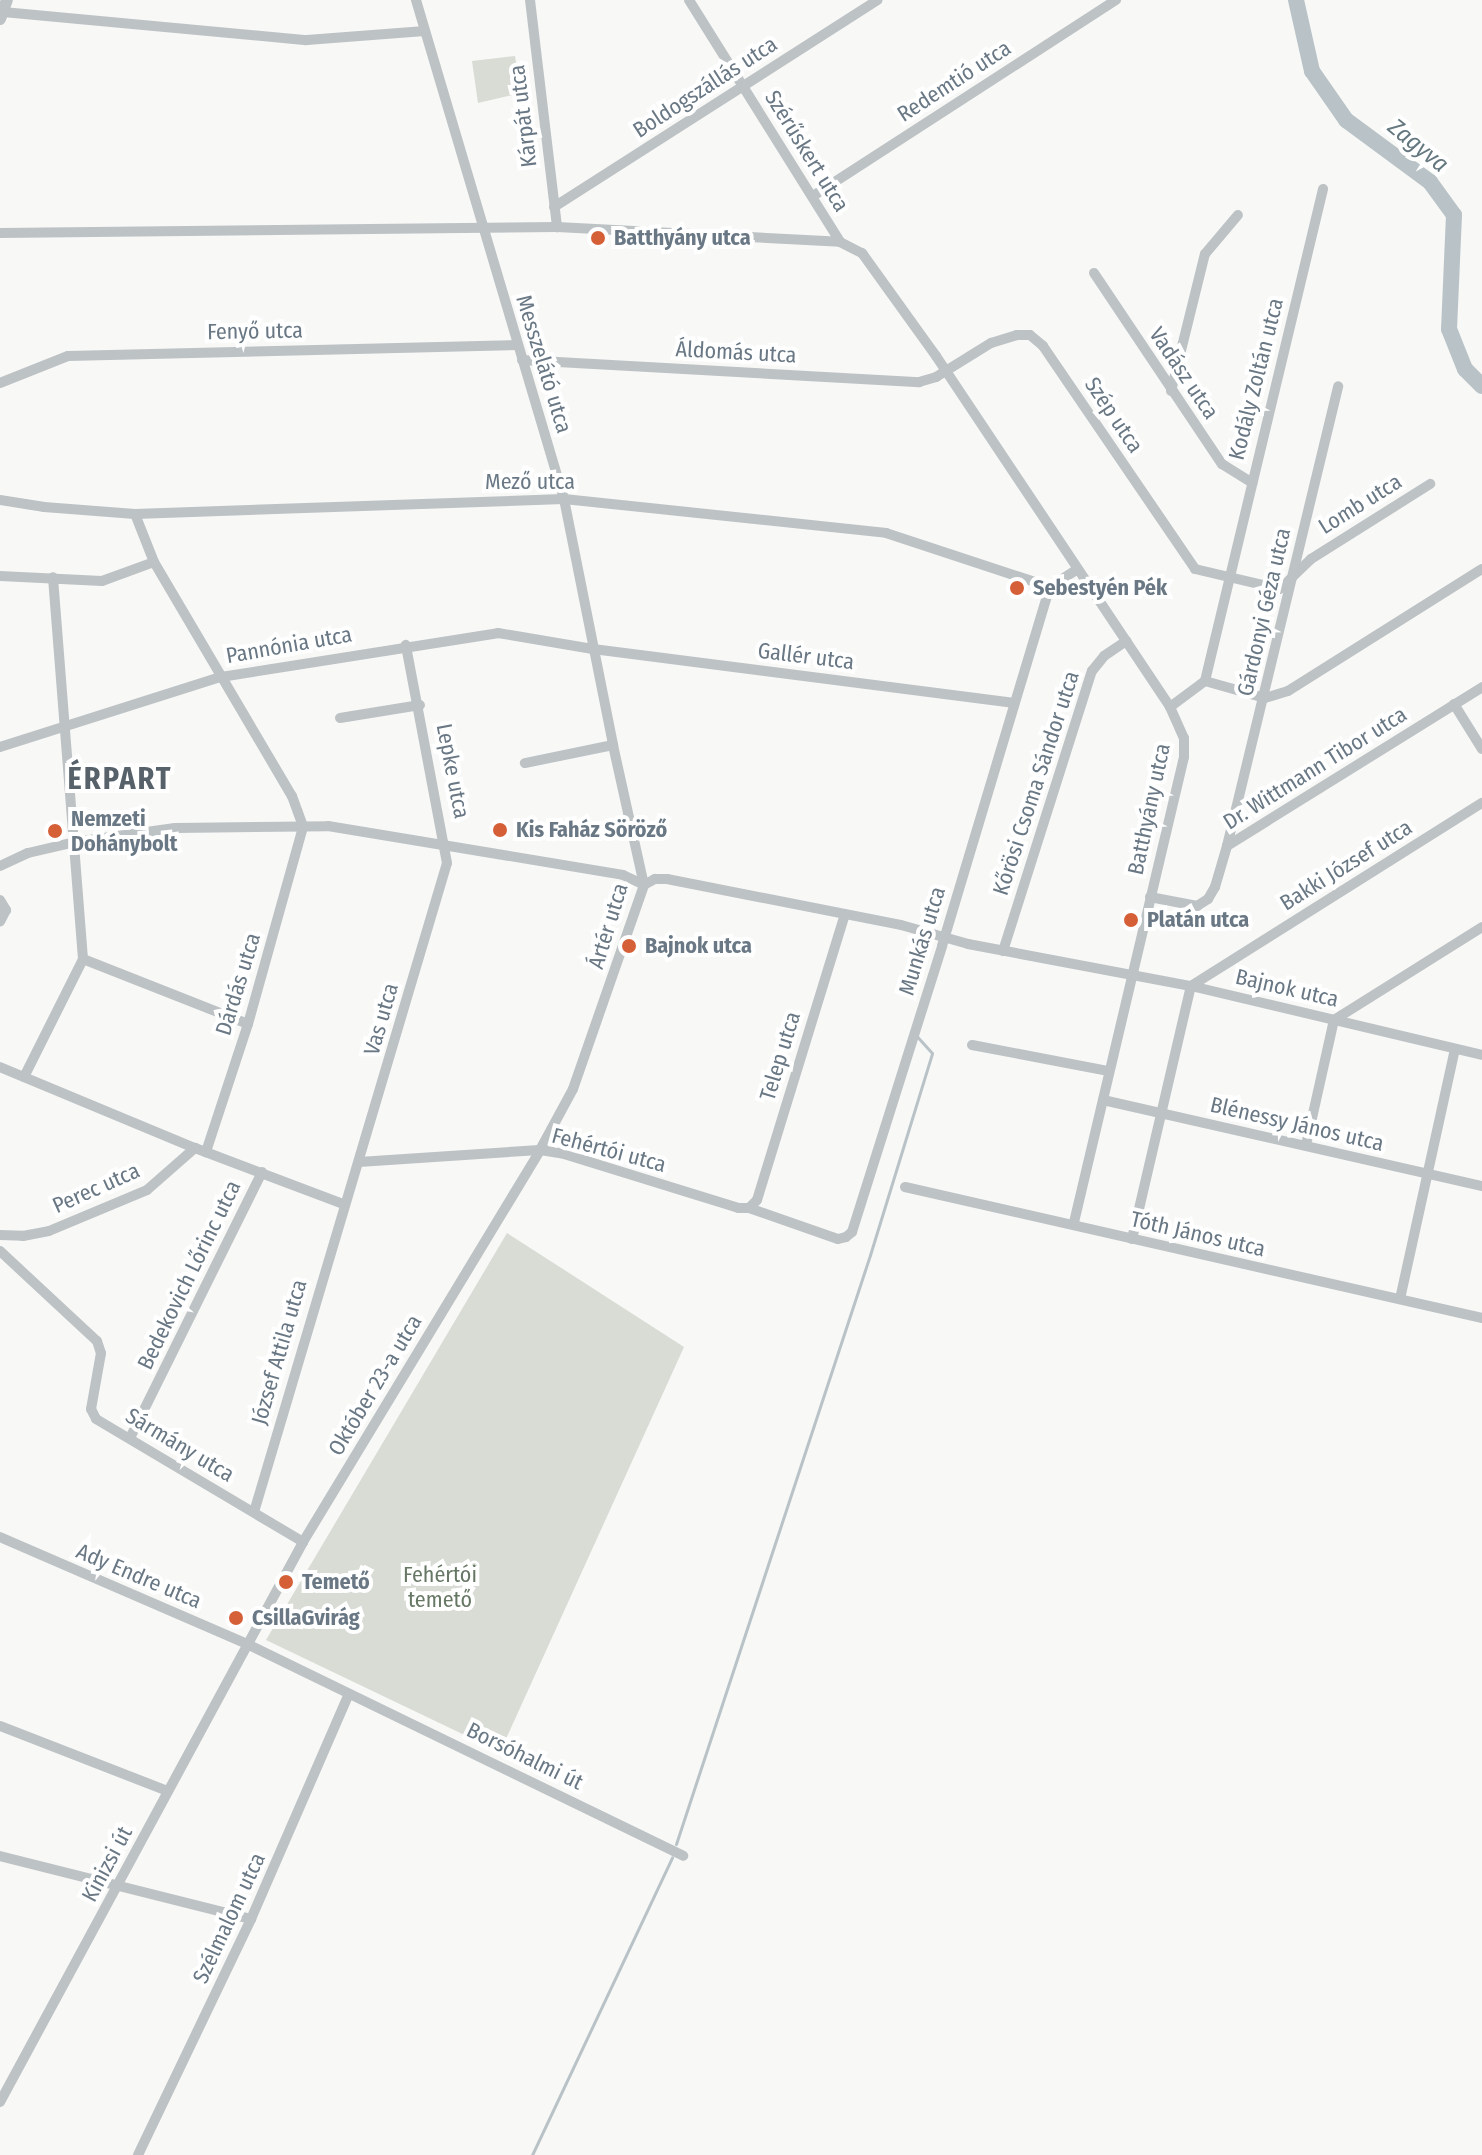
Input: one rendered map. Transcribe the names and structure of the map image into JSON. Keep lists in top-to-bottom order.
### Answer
{
  "streets": {
    "street": [
      "Redemtió utca",
      "Boldogszállás utca",
      "Kárpát utca",
      "Szérűskert utca",
      "Fenyő utca",
      "Áldomás utca",
      "Messzelátó utca",
      "Vadász utca",
      "Kodály Zoltán utca",
      "Szép utca",
      "Mező utca",
      "Lomb utca",
      "Gárdonyi Géza utca",
      "Pannónia utca",
      "Gallér utca",
      "Dr. Wittmann Tibor utca",
      "Lepke utca",
      "Kőrösi Csoma Sándor utca",
      "Batthyány utca",
      "Bakki József utca",
      "Ártér utca",
      "Munkás utca",
      "Dárdás utca",
      "Bajnok utca",
      "Vas utca",
      "Telep utca",
      "Blénessy János utca",
      "Fehértói utca",
      "Perec utca",
      "Tóth János utca",
      "Bedekovich Lőrinc utca",
      "József Attila utca",
      "Október 23-a utca",
      "Sármány utca",
      "Ady Endre utca",
      "Borsóhalmi út",
      "Kinizsi út",
      "Szélmalom utca"
    ]
  },
  "crossings": [
    ["Redemtió utca", "Szérűskert utca"],
    ["Boldogszállás utca", "Kárpát utca"],
    ["Boldogszállás utca", "Szérűskert utca"],
    ["Szérűskert utca", "Batthyány utca"],
    ["Fenyő utca", "Messzelátó utca"],
    ["Áldomás utca", "Messzelátó utca"],
    ["Áldomás utca", "Szép utca"],
    ["Áldomás utca", "Batthyány utca"],
    ["Messzelátó utca", "Mező utca"],
    ["Messzelátó utca", "Pannónia utca"],
    ["Messzelátó utca", "Gallér utca"],
    ["Messzelátó utca", "Ártér utca"],
    ["Vadász utca", "Kodály Zoltán utca"],
    ["Kodály Zoltán utca", "Szép utca"],
    ["Szép utca", "Batthyány utca"],
    ["Mező utca", "Munkás utca"],
    ["Lomb utca", "Gárdonyi Géza utca"],
    ["Gárdonyi Géza utca", "Dr. Wittmann Tibor utca"],
    ["Pannónia utca", "Gallér utca"],
    ["Pannónia utca", "Lepke utca"],
    ["Gallér utca", "Munkás utca"],
    ["Dr. Wittmann Tibor utca", "Batthyány utca"],
    ["Lepke utca", "Bajnok utca"],
    ["Lepke utca", "Vas utca"],
    ["Kőrösi Csoma Sándor utca", "Batthyány utca"],
    ["Kőrösi Csoma Sándor utca", "Bajnok utca"],
    ["Batthyány utca", "Bajnok utca"],
    ["Batthyány utca", "Blénessy János utca"],
    ["Batthyány utca", "Tóth János utca"],
    ["Bakki József utca", "Bajnok utca"],
    ["Ártér utca", "Bajnok utca"],
    ["Ártér utca", "Fehértói utca"],
    ["Ártér utca", "Október 23-a utca"],
    ["Munkás utca", "Bajnok utca"],
    ["Munkás utca", "Telep utca"],
    ["Munkás utca", "Fehértói utca"],
    ["Dárdás utca", "Bajnok utca"],
    ["Dárdás utca", "Perec utca"],
    ["Bajnok utca", "Vas utca"],
    ["Bajnok utca", "Telep utca"],
    ["Vas utca", "Fehértói utca"],
    ["Vas utca", "József Attila utca"],
    ["Telep utca", "Fehértói utca"],
    ["Fehértói utca", "Október 23-a utca"],
    ["Bedekovich Lőrinc utca", "Sármány utca"],
    ["József Attila utca", "Sármány utca"],
    ["Október 23-a utca", "Sármány utca"],
    ["Október 23-a utca", "Ady Endre utca"],
    ["Október 23-a utca", "Kinizsi út"],
    ["Ady Endre utca", "Borsóhalmi út"],
    ["Ady Endre utca", "Kinizsi út"],
    ["Ady Endre utca", "Szélmalom utca"],
    ["Borsóhalmi út", "Szélmalom utca"]
  ],
  "districts": ["ÉRPART"],
  "water": ["Zagyva"],
  "parks": ["Fehértói temető"],
  "places": [
    "Batthyány utca",
    "Sebestyén Pék",
    "Kis Faház Söröző",
    "Nemzeti Dohánybolt",
    "Platán utca",
    "Bajnok utca",
    "Temető",
    "CsillaGvirág"
  ]
}
